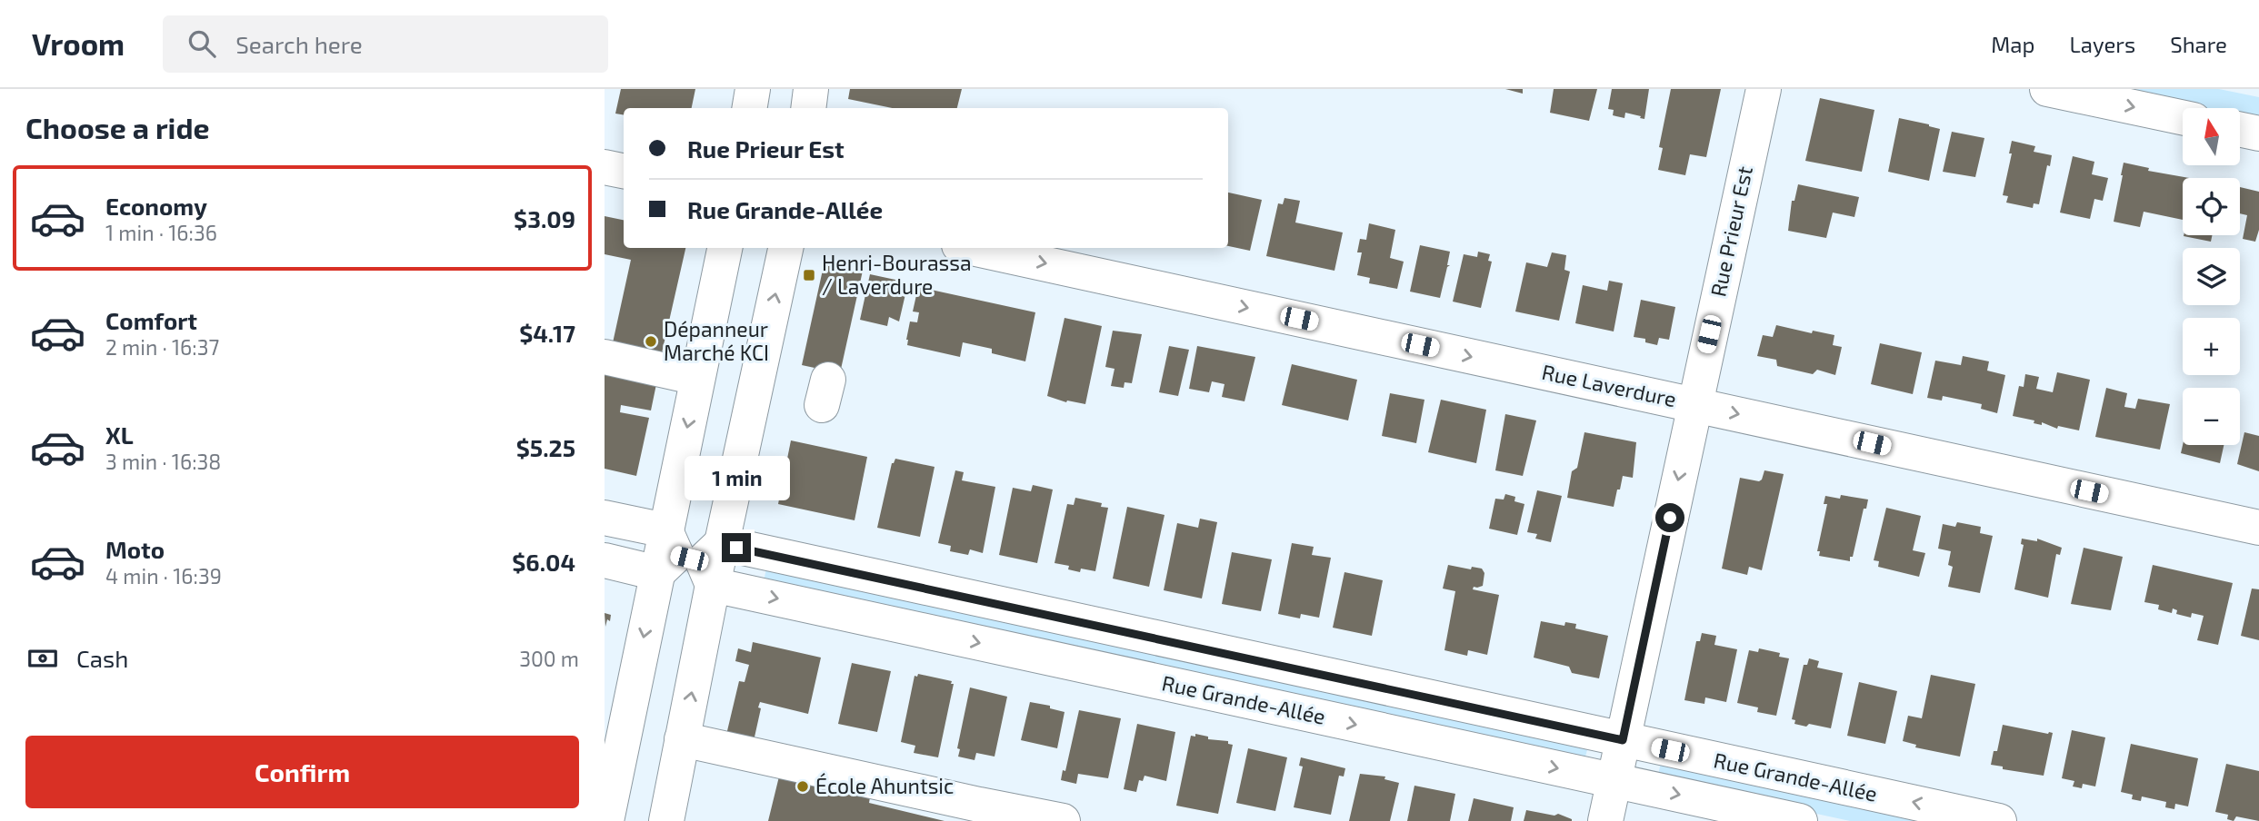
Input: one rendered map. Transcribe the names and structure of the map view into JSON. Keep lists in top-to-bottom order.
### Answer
{
  "streets": {
    "street": ["Rue Prieur Est", "Rue Laverdure", "Rue Grande-Allée"]
  },
  "crossings": [
    ["Rue Prieur Est", "Rue Laverdure"],
    ["Rue Prieur Est", "Rue Grande-Allée"]
  ],
  "one_way": ["Rue Prieur Est", "Rue Laverdure"],
  "places": {
    "transit": ["Henri-Bourassa / Laverdure"],
    "other": ["Dépanneur Marché KCI", "École Ahuntsic"]
  },
  "north": "top",
  "page": {
    "header": "Vroom",
    "search": "Search here",
    "nav": ["Map", "Layers", "Share"],
    "heading": "Choose a ride",
    "map_buttons": ["+", "−"],
    "banner": ["Rue Prieur Est", "Rue Grande-Allée"],
    "list": [
      {
        "name": "Economy",
        "note": "1 min · 16:36",
        "value": "$3.09"
      },
      {
        "name": "Comfort",
        "note": "2 min · 16:37",
        "value": "$4.17"
      },
      {
        "name": "XL",
        "note": "3 min · 16:38",
        "value": "$5.25"
      },
      {
        "name": "Moto",
        "note": "4 min · 16:39",
        "value": "$6.04"
      }
    ],
    "bubble": "1 min",
    "pay": ["Cash", "300 m"],
    "buttons": "Confirm"
  }
}
